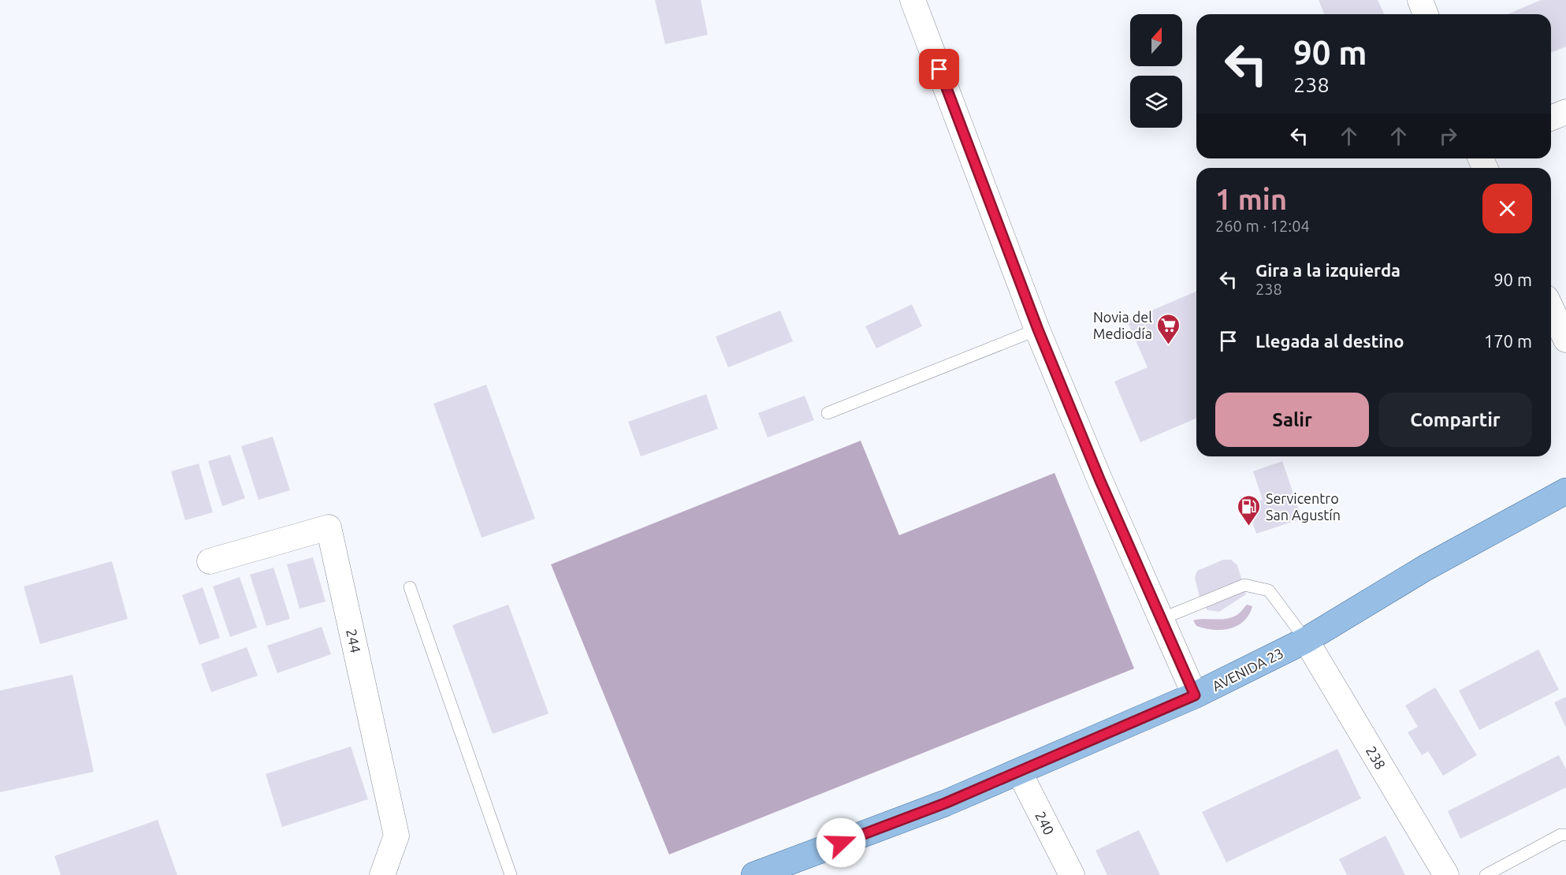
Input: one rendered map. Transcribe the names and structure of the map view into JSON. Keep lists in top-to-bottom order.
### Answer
{
  "streets": {
    "main road": ["AVENIDA 23"],
    "street": ["244", "238", "240"]
  },
  "crossings": [
    ["AVENIDA 23", "238"],
    ["AVENIDA 23", "240"]
  ],
  "places": {
    "supermarket": ["Novia del Mediodía"],
    "fuel station": ["Servicentro San Agustín"]
  },
  "north": "top",
  "page": {
    "turn": ["90 m", "238"],
    "heading": ["1 min", "260 m · 12:04"],
    "list": [
      {
        "name": "Gira a la izquierda",
        "note": "238",
        "value": "90 m"
      },
      {
        "name": "Llegada al destino",
        "value": "170 m"
      }
    ],
    "buttons": ["Salir", "Compartir"]
  }
}
